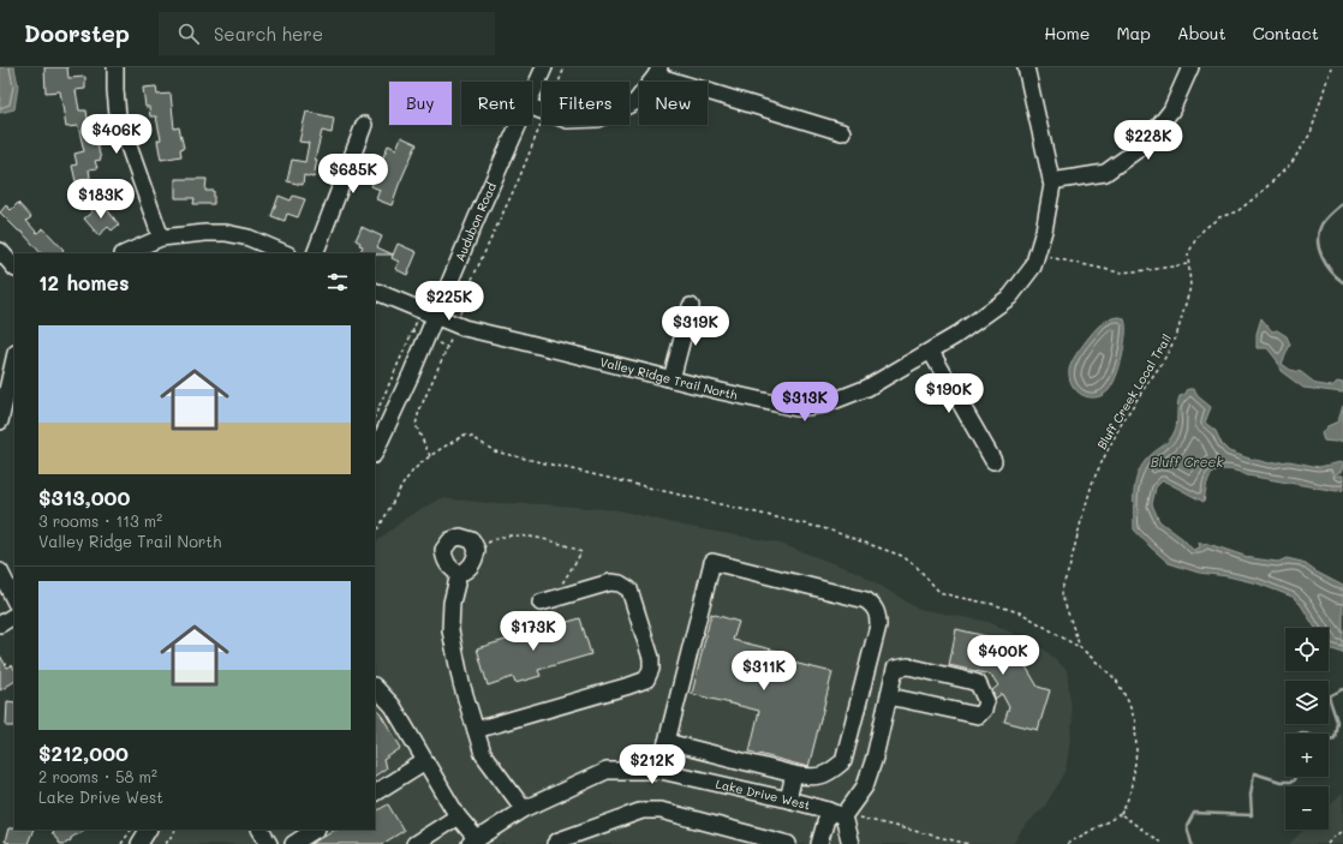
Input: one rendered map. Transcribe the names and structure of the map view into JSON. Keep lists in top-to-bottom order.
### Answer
{
  "streets": {
    "street": ["Audubon Road", "Valley Ridge Trail North", "Lake Drive West"],
    "path": ["Bluff Creek Local Trail"]
  },
  "crossings": [
    ["Audubon Road", "Valley Ridge Trail North"]
  ],
  "water": ["Bluff Creek"],
  "page": {
    "header": "Doorstep",
    "search": "Search here",
    "nav": [
      "Home",
      "Map",
      "About",
      "Contact"
    ],
    "chip": [
      "Buy",
      "Rent",
      "Filters",
      "New"
    ],
    "price": [
      "$406K",
      "$228K",
      "$685K",
      "$183K",
      "$225K",
      "$319K",
      "$190K",
      "$313K",
      "$173K",
      "$400K",
      "$311K",
      "$212K"
    ],
    "heading": "12 homes",
    "list": [
      {
        "name": "$313,000",
        "note": "3 rooms · 113 m² · Valley Ridge Trail North"
      },
      {
        "name": "$212,000",
        "note": "2 rooms · 58 m² · Lake Drive West"
      }
    ],
    "map_buttons": ["+", "−"]
  }
}
